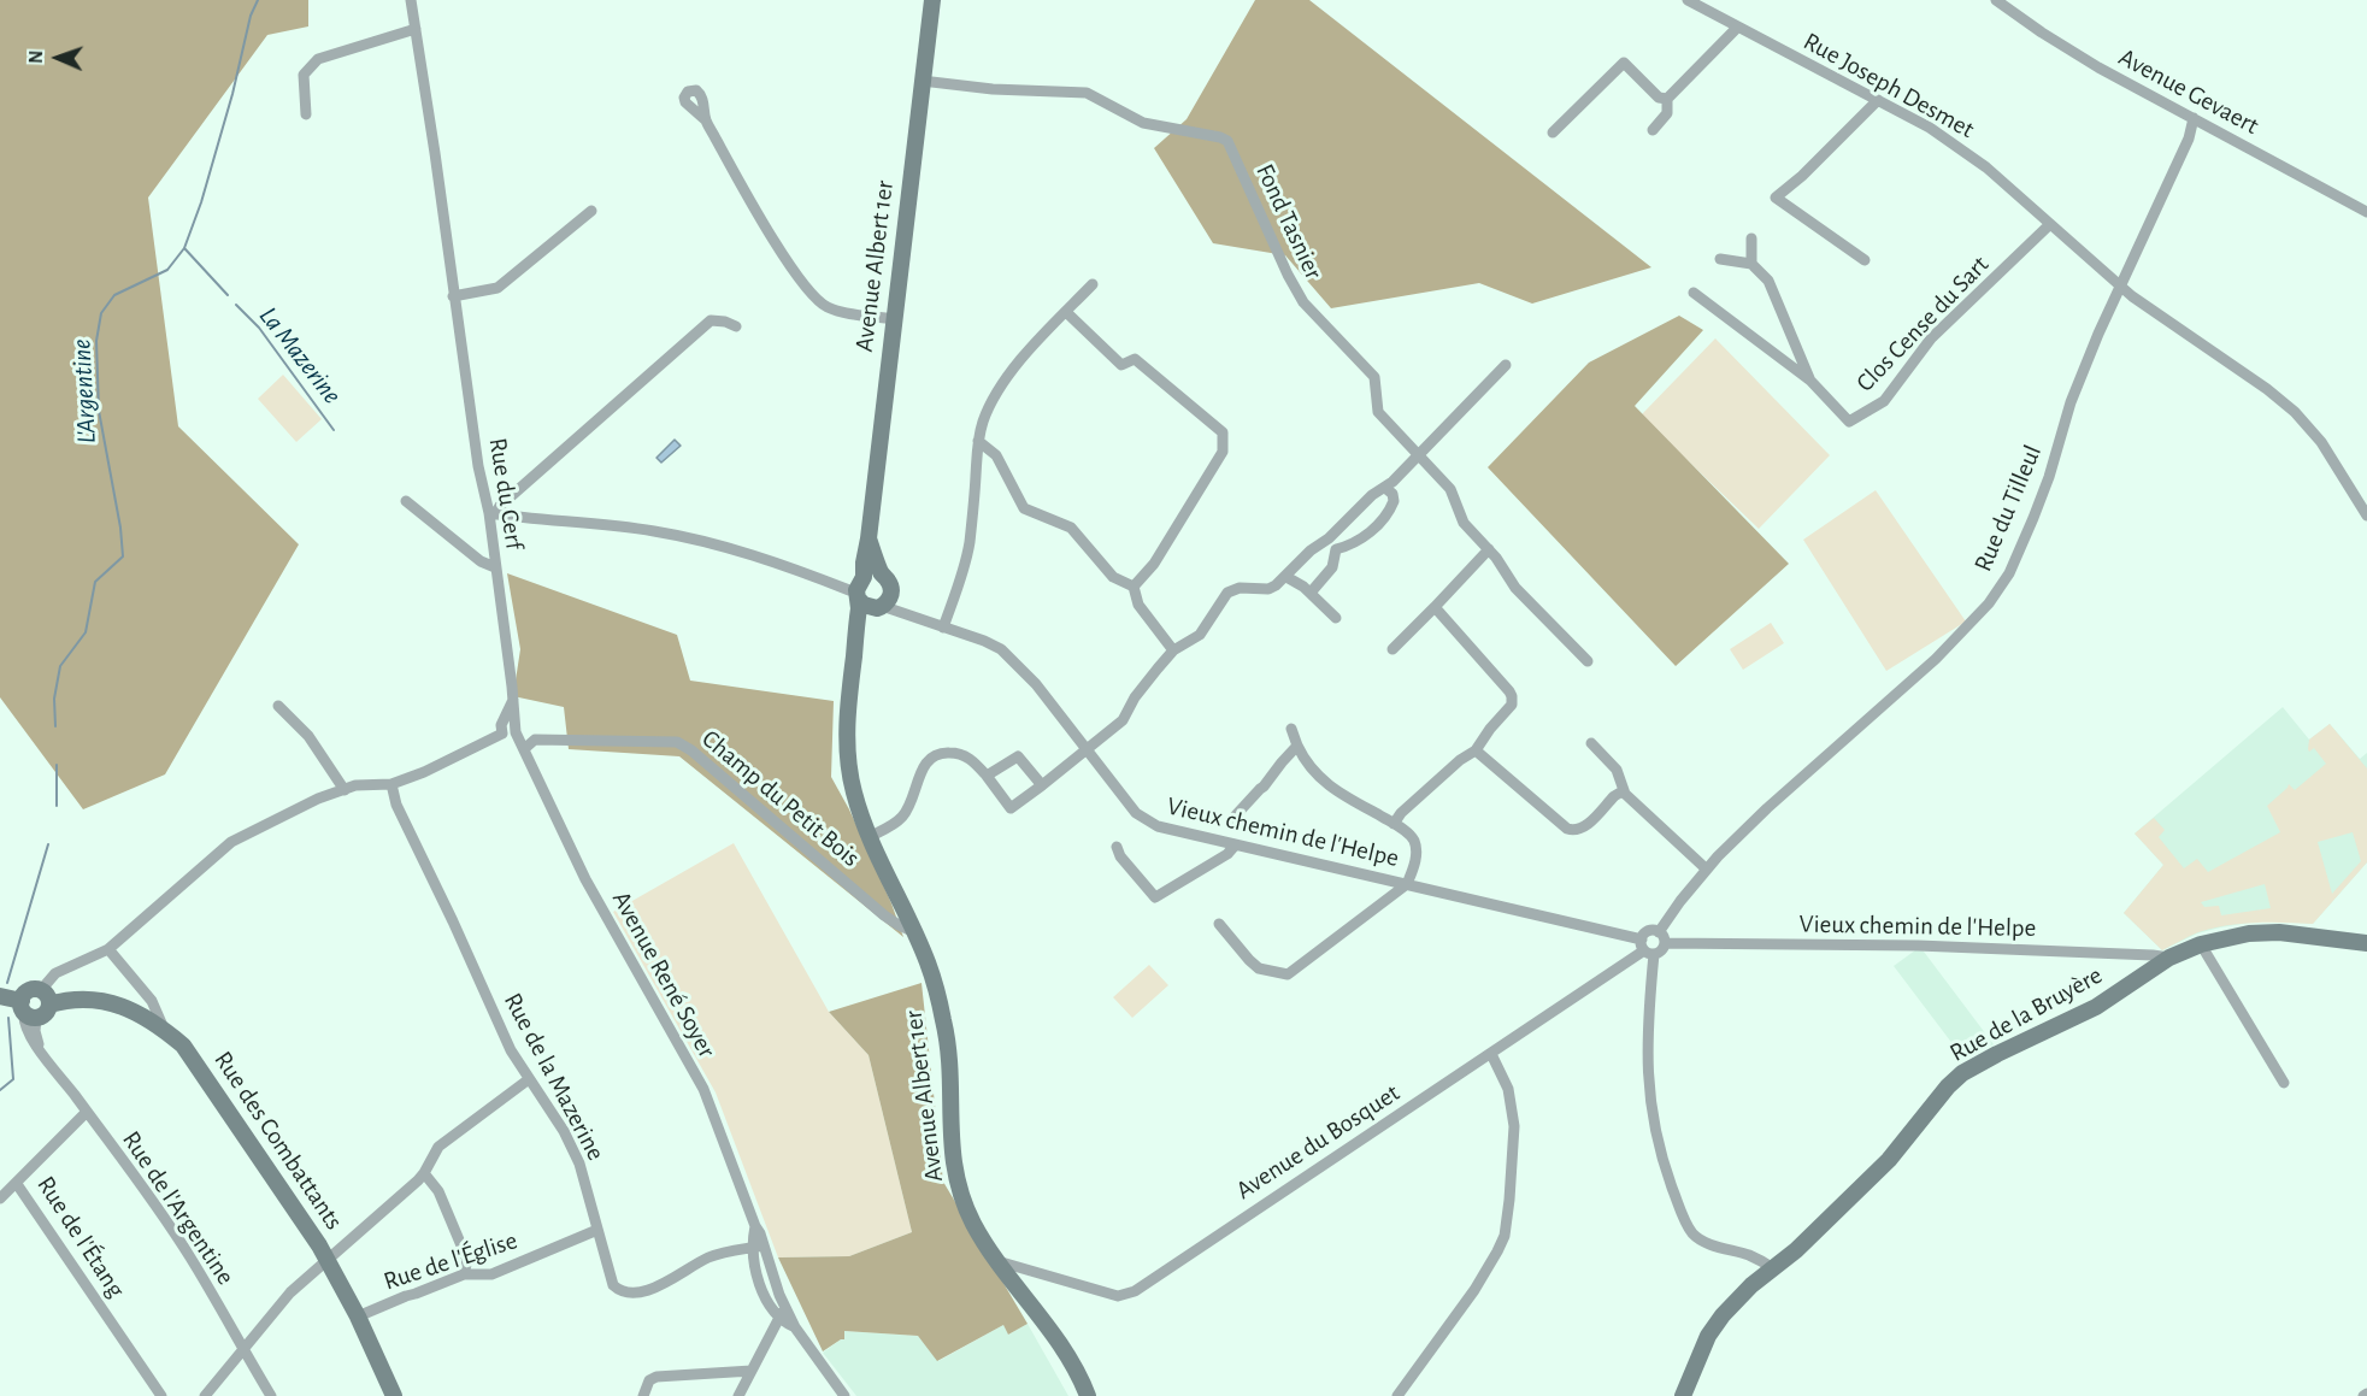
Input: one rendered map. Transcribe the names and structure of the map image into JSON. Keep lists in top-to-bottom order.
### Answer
{
  "streets": {
    "main road": ["Avenue Albert 1er", "Rue de la Bruyère", "Rue des Combattants"],
    "street": [
      "Rue Joseph Desmet",
      "Avenue Gevaert",
      "Fond Tasnier",
      "Clos Cense du Sart",
      "Rue du Cerf",
      "Rue du Tilleul",
      "Champ du Petit Bois",
      "Vieux chemin de l'Helpe",
      "Avenue René Soyer",
      "Rue de la Mazerine",
      "Avenue du Bosquet",
      "Rue de l'Argentine",
      "Rue de l'Étang",
      "Rue de l'Église"
    ]
  },
  "crossings": [
    ["Rue Joseph Desmet", "Clos Cense du Sart"],
    ["Rue Joseph Desmet", "Rue du Tilleul"],
    ["Avenue Gevaert", "Rue du Tilleul"],
    ["Fond Tasnier", "Avenue Albert 1er"],
    ["Avenue Albert 1er", "Champ du Petit Bois"],
    ["Avenue Albert 1er", "Vieux chemin de l'Helpe"],
    ["Avenue Albert 1er", "Avenue du Bosquet"],
    ["Rue du Cerf", "Vieux chemin de l'Helpe"],
    ["Rue du Cerf", "Avenue René Soyer"],
    ["Rue du Tilleul", "Vieux chemin de l'Helpe"],
    ["Champ du Petit Bois", "Avenue René Soyer"],
    ["Vieux chemin de l'Helpe", "Rue de la Bruyère"],
    ["Vieux chemin de l'Helpe", "Avenue du Bosquet"],
    ["Avenue René Soyer", "Rue de la Mazerine"],
    ["Rue de la Mazerine", "Rue de l'Église"],
    ["Rue des Combattants", "Rue de l'Église"],
    ["Rue de l'Argentine", "Rue de l'Étang"]
  ],
  "water": ["La Mazerine", "L'Argentine"],
  "north": "left"
}
